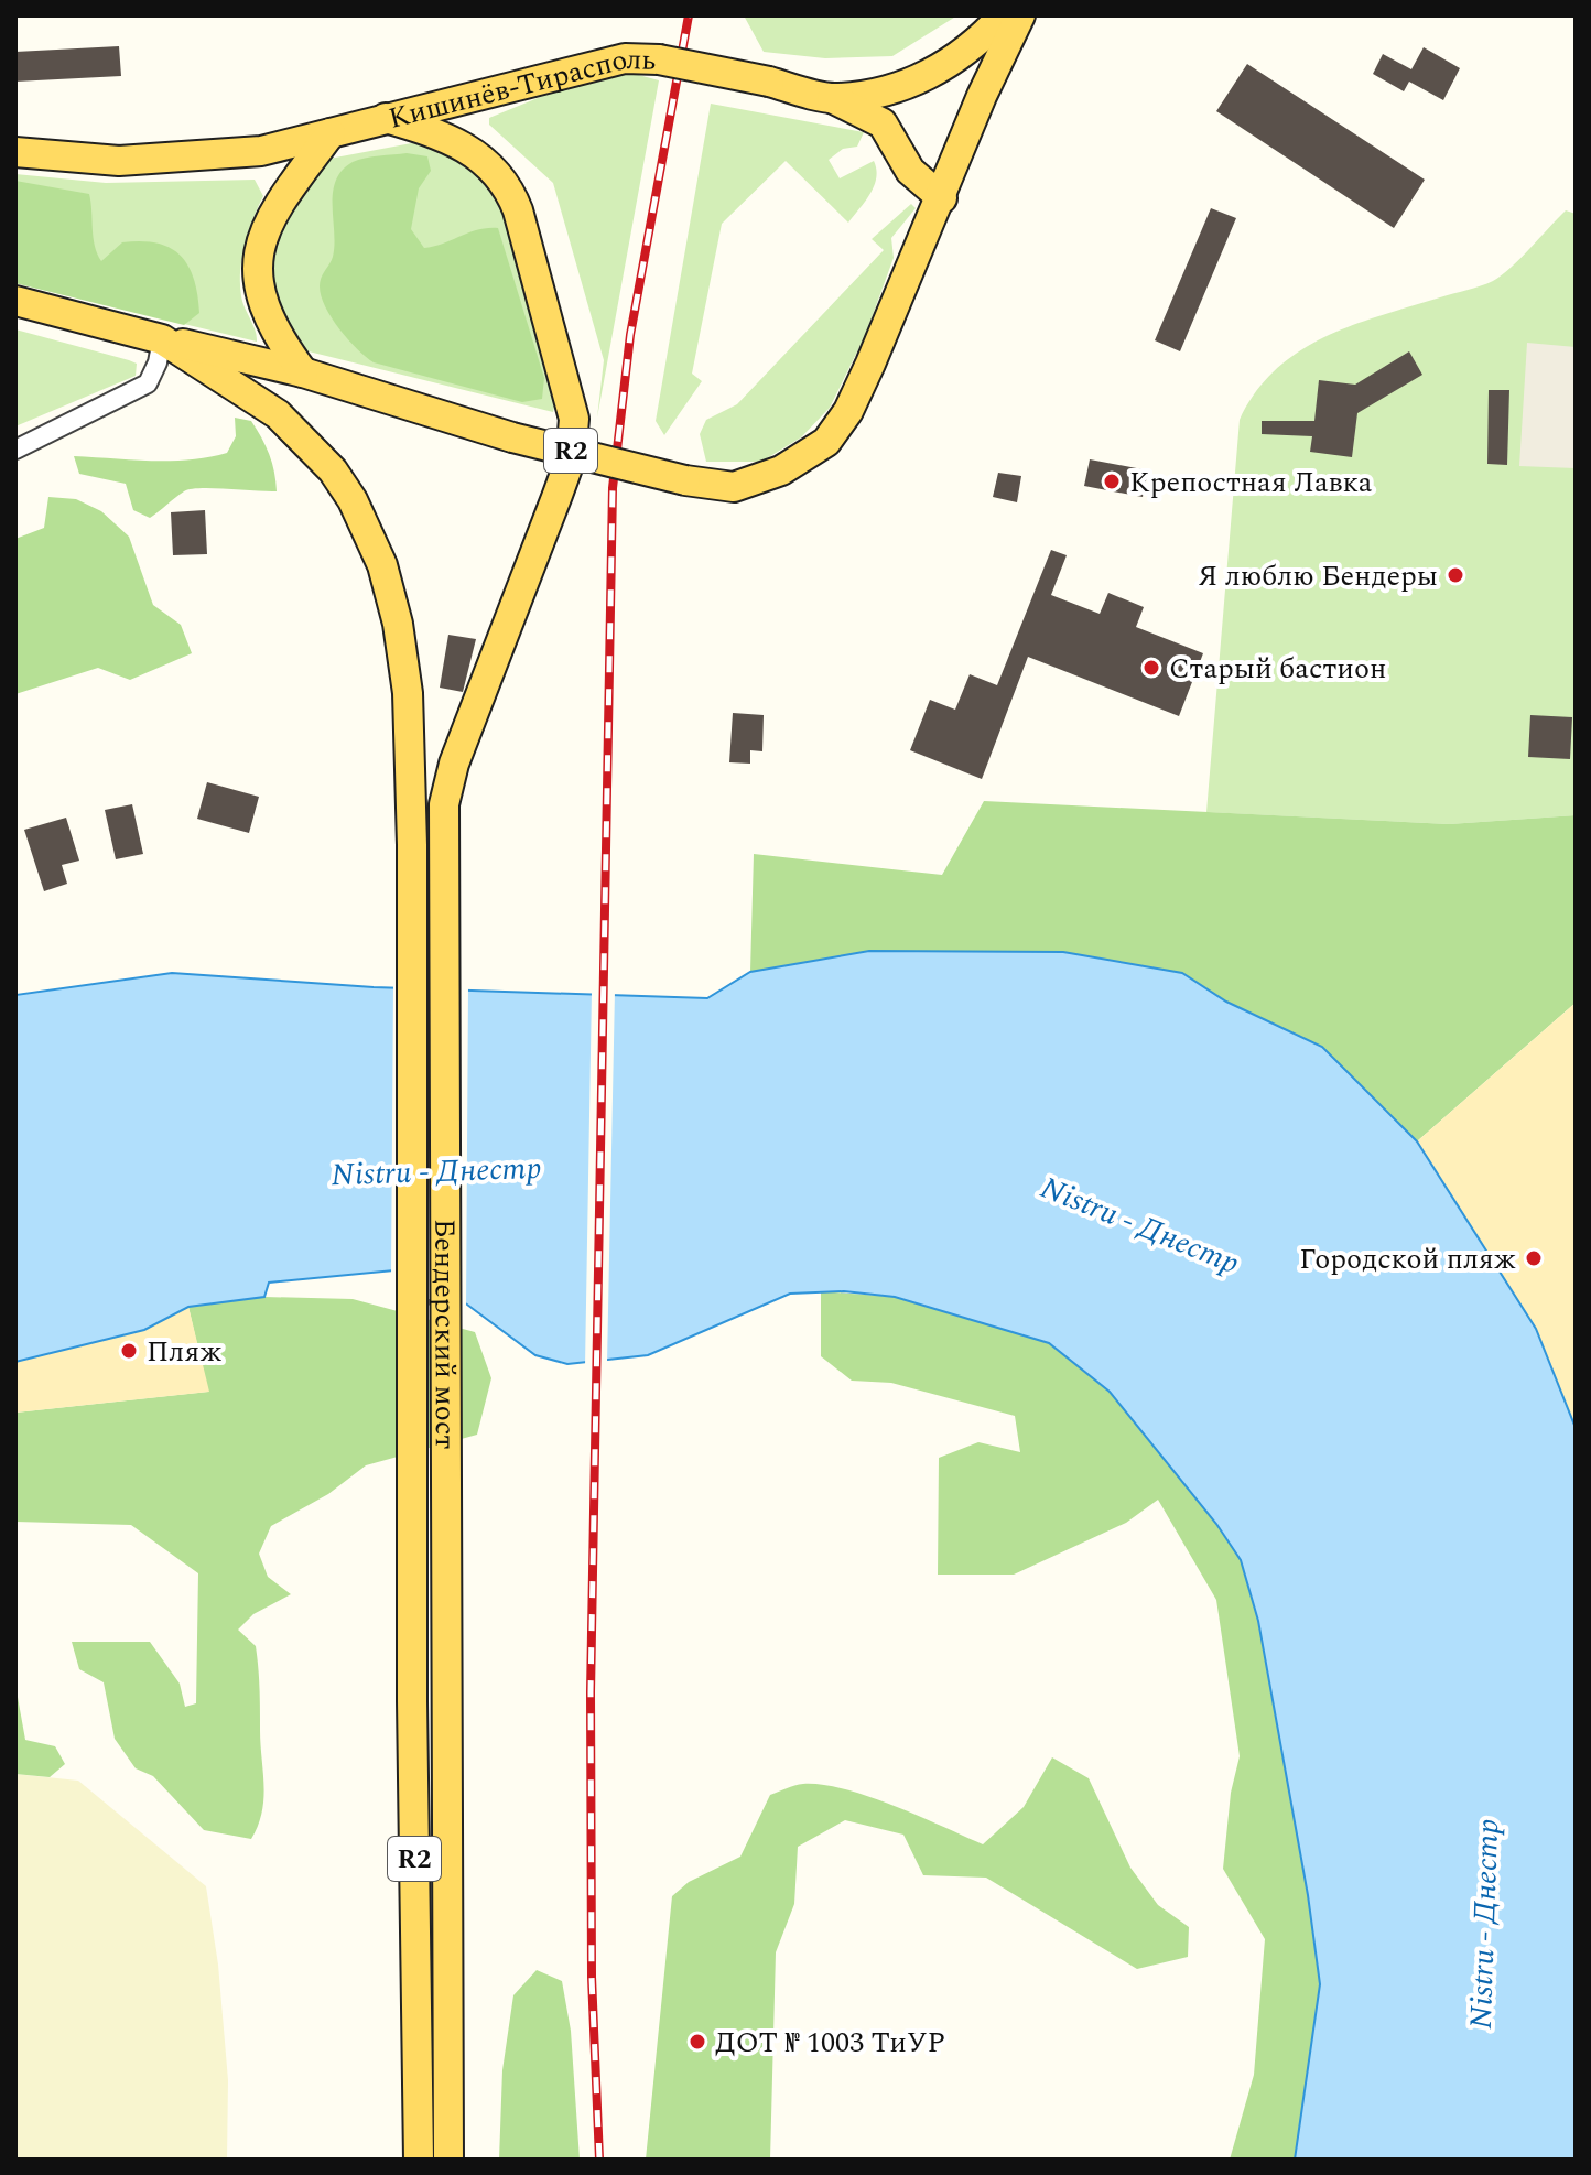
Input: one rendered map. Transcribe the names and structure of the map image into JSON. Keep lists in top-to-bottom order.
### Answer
{
  "streets": {
    "main road": ["Кишинёв-Тирасполь", "R2", "Бендерский мост"]
  },
  "crossings": [
    ["Кишинёв-Тирасполь", "Бендерский мост"],
    ["R2", "Бендерский мост"]
  ],
  "water": ["Nistru - Днестр"],
  "places": [
    "Крепостная Лавка",
    "Я люблю Бендеры",
    "Старый бастион",
    "Городской пляж",
    "Пляж",
    "ДОТ № 1003 ТиУР"
  ]
}
